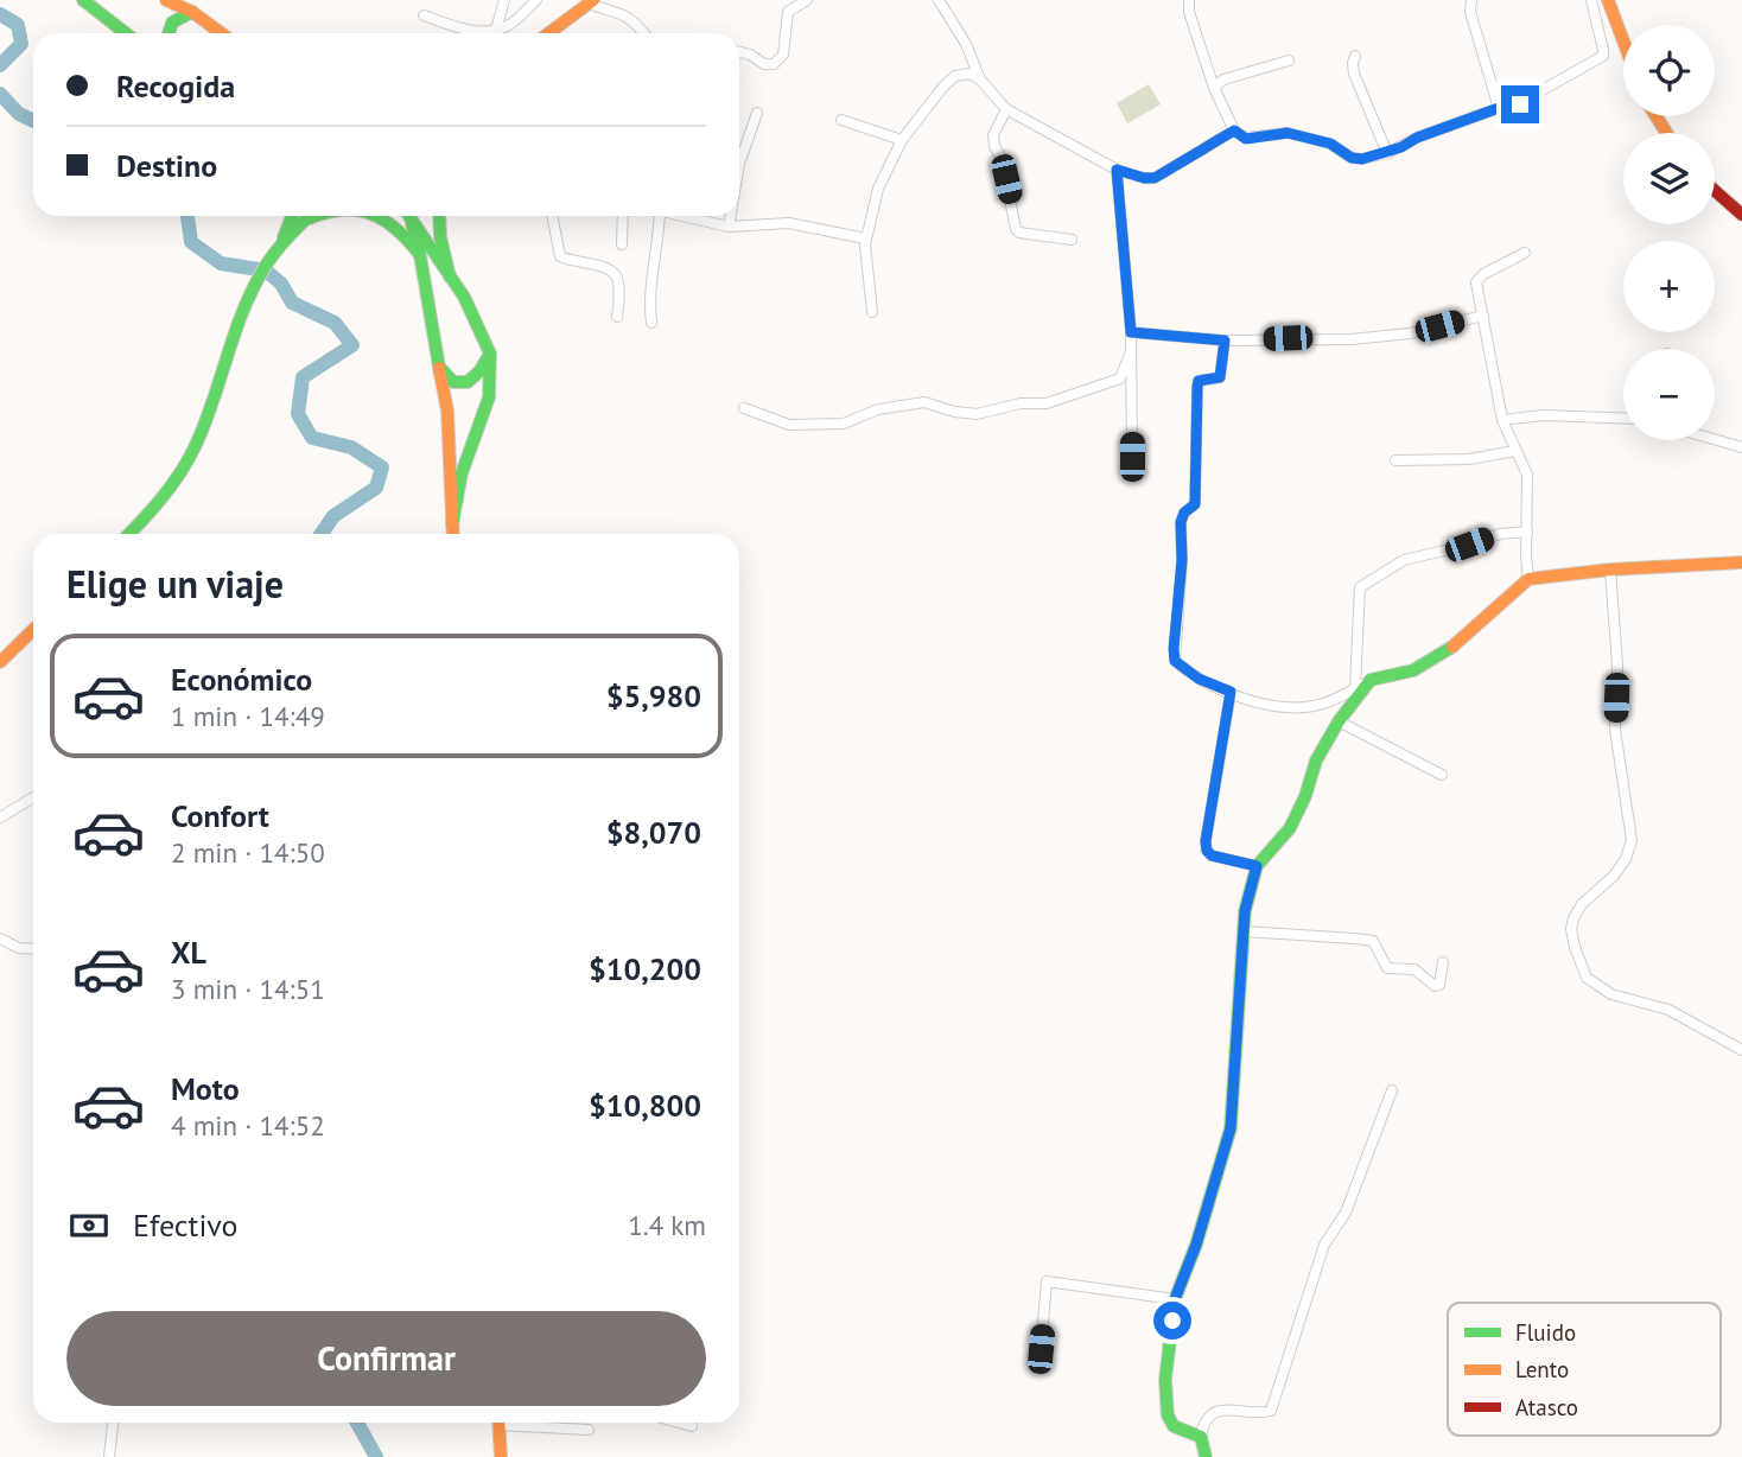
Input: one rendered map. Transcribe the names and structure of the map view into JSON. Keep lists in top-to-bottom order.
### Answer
{
  "legend": ["Fluido", "Lento", "Atasco"],
  "page": {
    "map_buttons": ["+", "−"],
    "banner": ["Recogida", "Destino"],
    "heading": "Elige un viaje",
    "list": [
      {
        "name": "Económico",
        "note": "1 min · 14:49",
        "value": "$5,980"
      },
      {
        "name": "Confort",
        "note": "2 min · 14:50",
        "value": "$8,070"
      },
      {
        "name": "XL",
        "note": "3 min · 14:51",
        "value": "$10,200"
      },
      {
        "name": "Moto",
        "note": "4 min · 14:52",
        "value": "$10,800"
      }
    ],
    "pay": ["Efectivo", "1.4 km"],
    "buttons": "Confirmar"
  }
}
